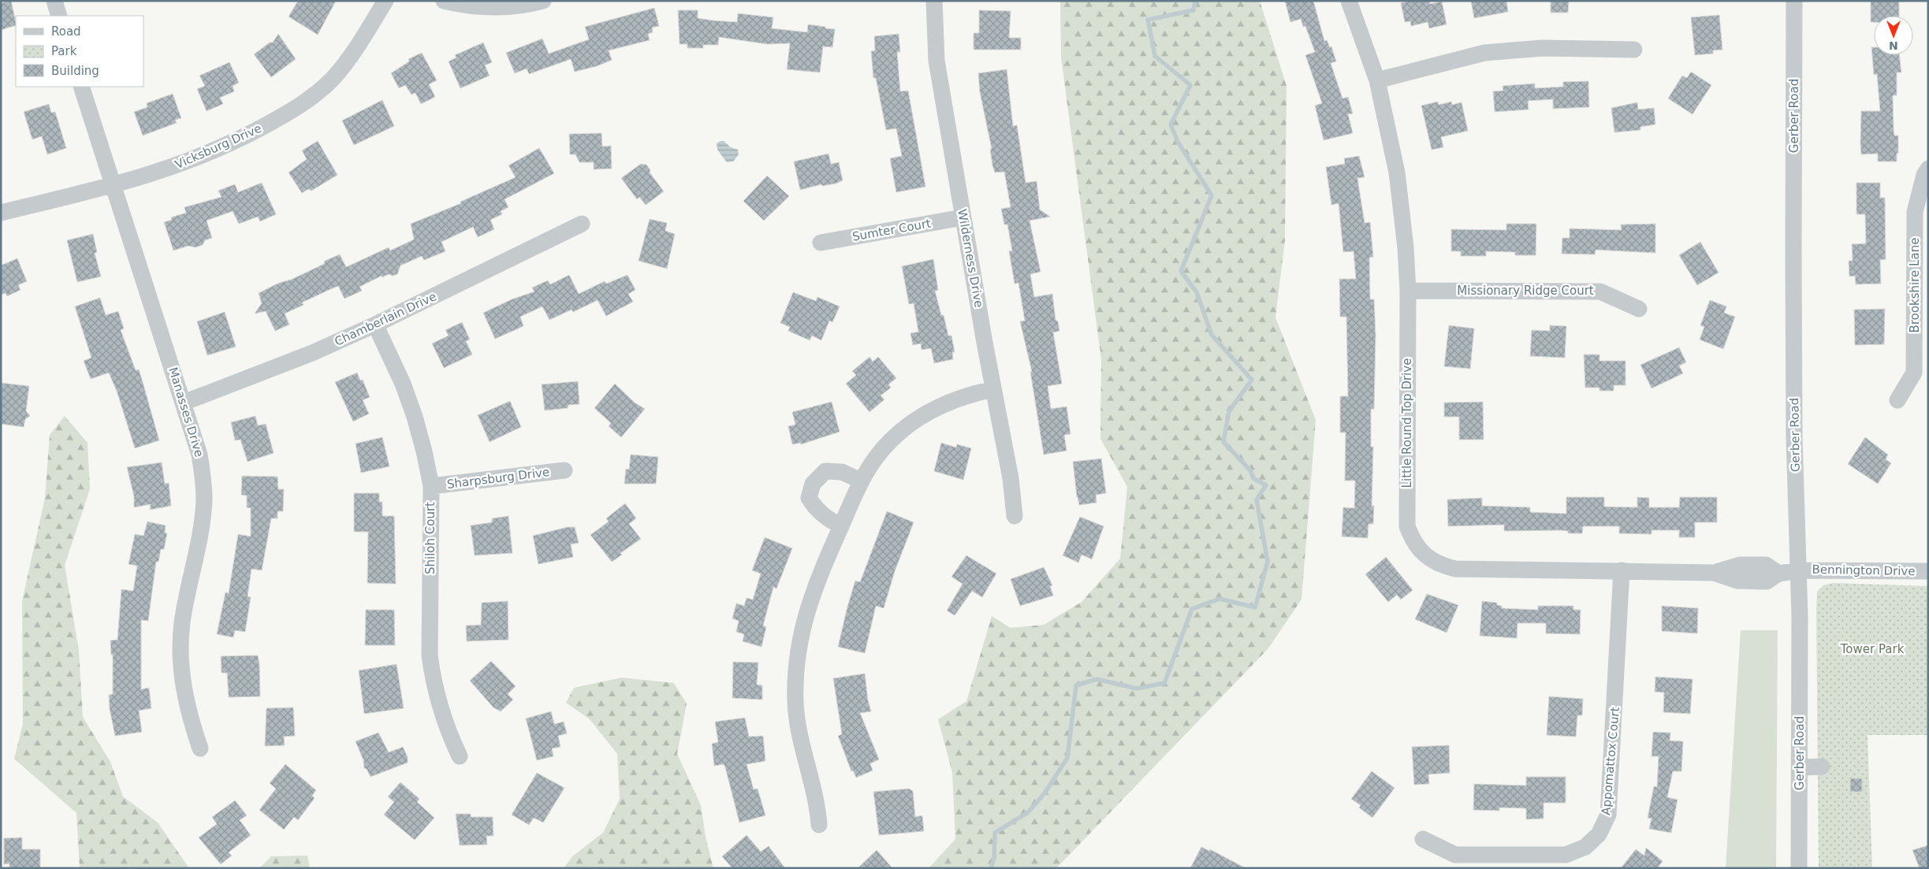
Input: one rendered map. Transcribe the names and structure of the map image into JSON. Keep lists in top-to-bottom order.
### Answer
{
  "streets": {
    "street": [
      "Gerber Road",
      "Vicksburg Drive",
      "Sumter Court",
      "Wilderness Drive",
      "Brookshire Lane",
      "Missionary Ridge Court",
      "Chamberlain Drive",
      "Manasses Drive",
      "Little Round Top Drive",
      "Sharpsburg Drive",
      "Shiloh Court",
      "Bennington Drive",
      "Appomattox Court"
    ]
  },
  "crossings": [
    ["Gerber Road", "Little Round Top Drive"],
    ["Gerber Road", "Bennington Drive"],
    ["Vicksburg Drive", "Manasses Drive"],
    ["Sumter Court", "Wilderness Drive"],
    ["Missionary Ridge Court", "Little Round Top Drive"],
    ["Chamberlain Drive", "Manasses Drive"],
    ["Chamberlain Drive", "Shiloh Court"],
    ["Little Round Top Drive", "Bennington Drive"],
    ["Little Round Top Drive", "Appomattox Court"],
    ["Sharpsburg Drive", "Shiloh Court"]
  ],
  "parks": ["Tower Park"],
  "legend": ["Road", "Park", "Building"],
  "north": "bottom"
}
